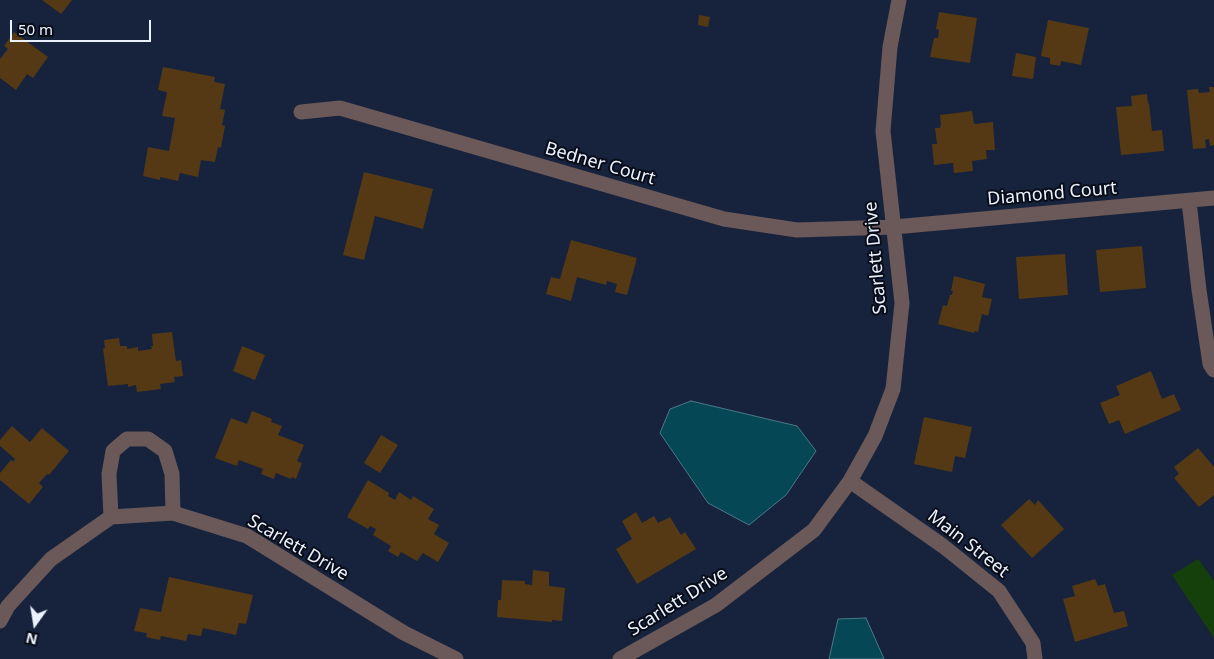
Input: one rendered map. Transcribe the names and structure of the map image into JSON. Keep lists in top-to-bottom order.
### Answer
{
  "streets": {
    "street": [
      "Bedner Court",
      "Diamond Court",
      "Scarlett Drive",
      "Main Street"
    ]
  },
  "crossings": [
    ["Bedner Court", "Diamond Court"],
    ["Bedner Court", "Scarlett Drive"],
    ["Diamond Court", "Scarlett Drive"],
    ["Scarlett Drive", "Main Street"]
  ],
  "scale_bar": "50 m",
  "north": "bottom"
}
